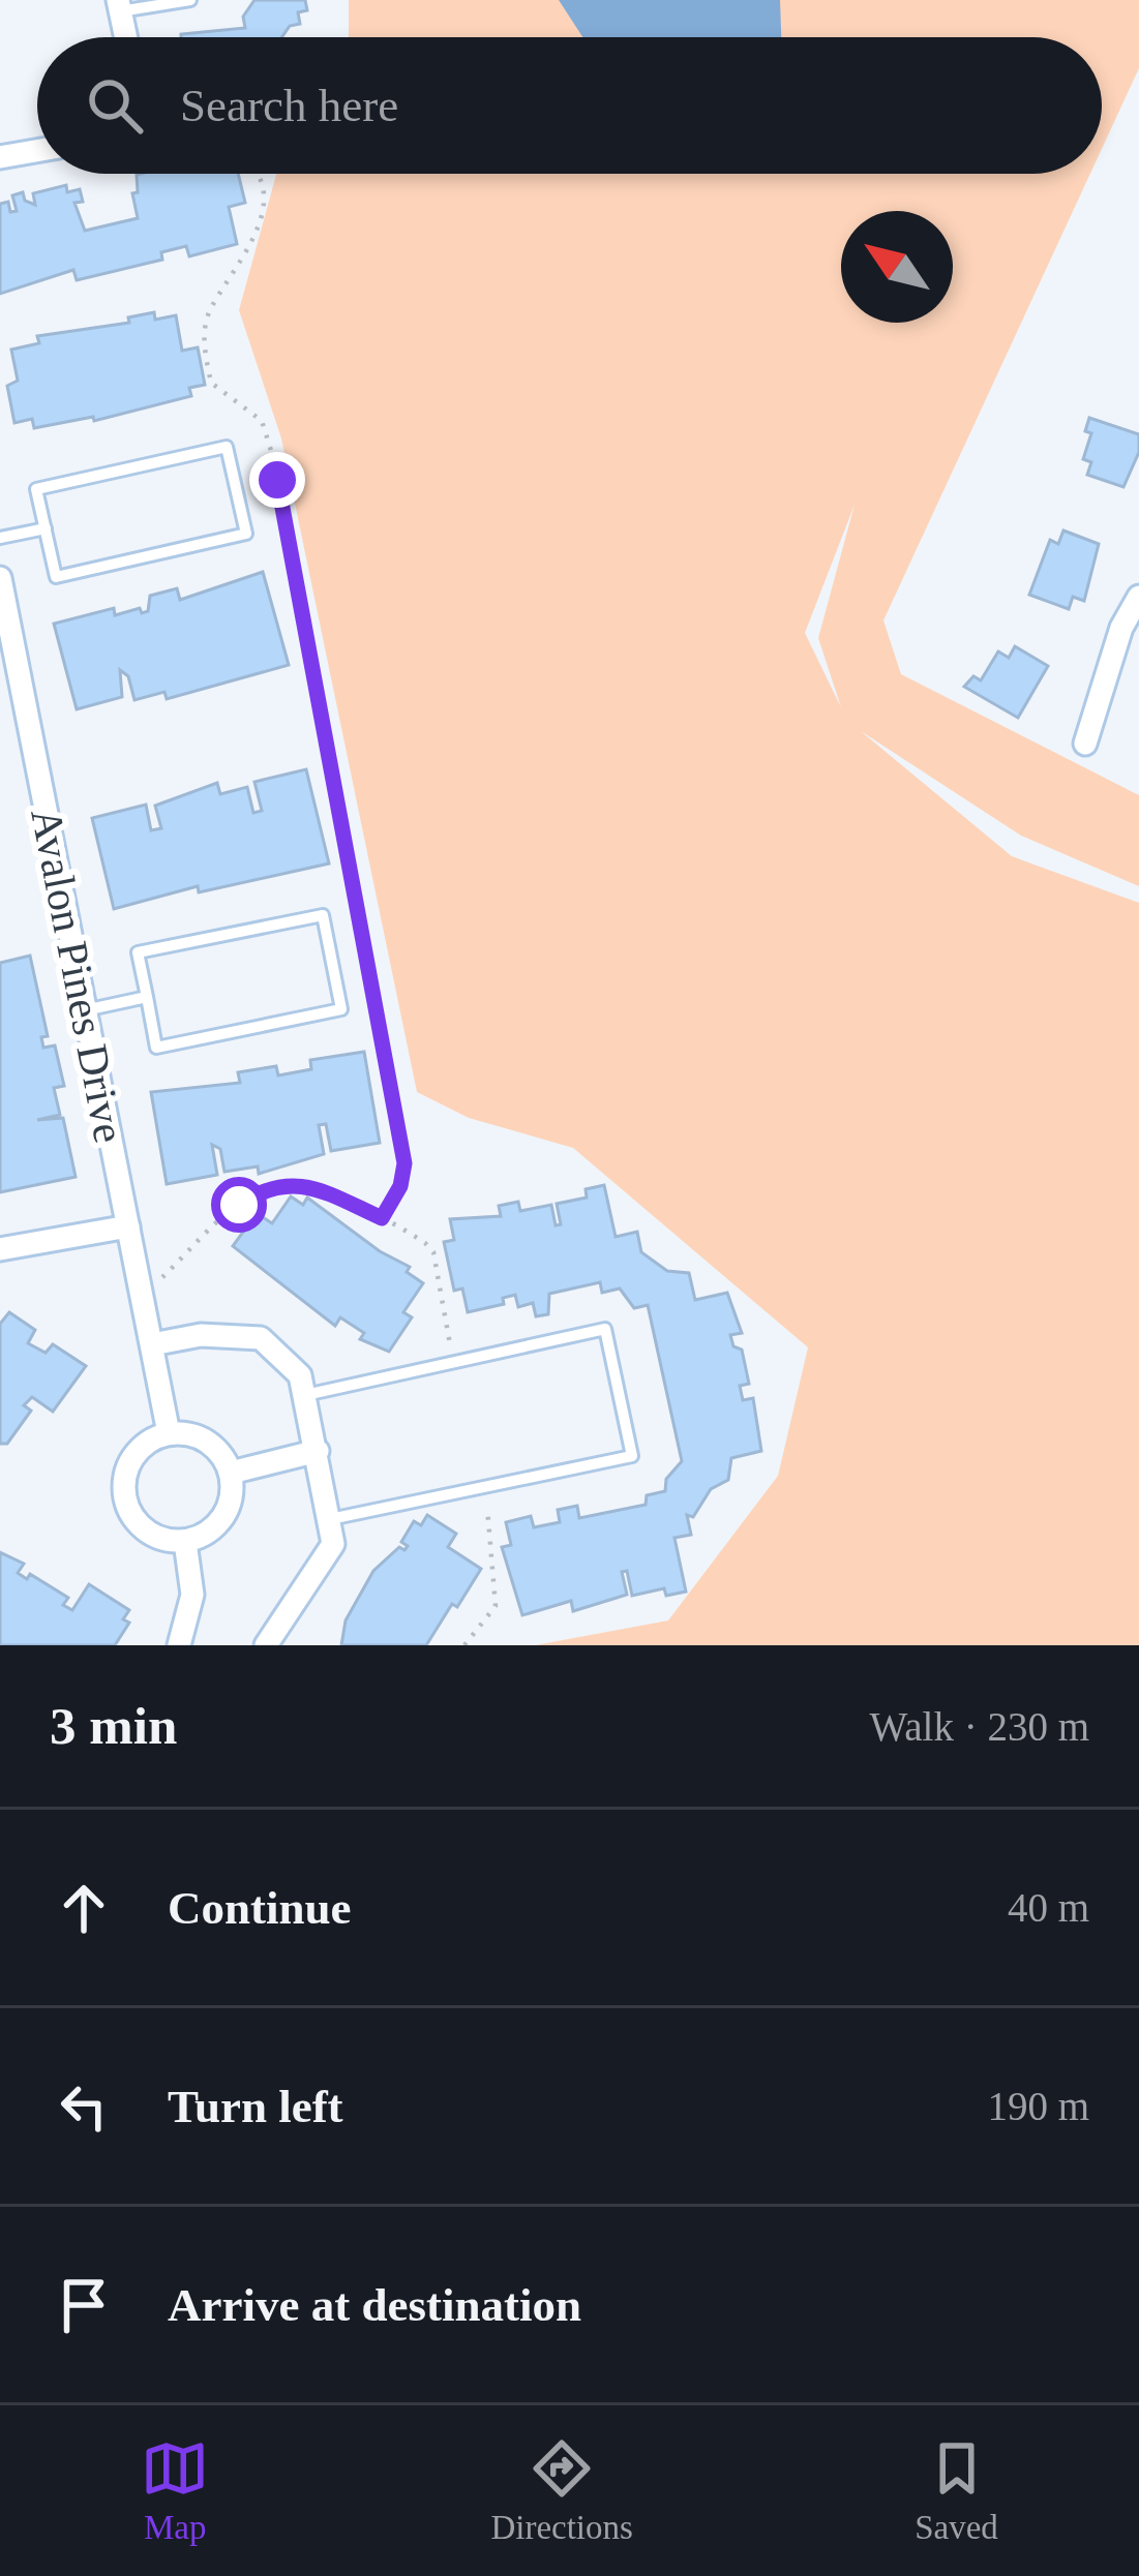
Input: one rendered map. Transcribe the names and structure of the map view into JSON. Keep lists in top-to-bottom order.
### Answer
{
  "streets": {
    "street": ["Avalon Pines Drive"]
  },
  "north": "top left",
  "page": {
    "search": "Search here",
    "heading": ["3 min", "Walk · 230 m"],
    "list": [
      ["Continue", "40 m"],
      ["Turn left", "190 m"],
      "Arrive at destination"
    ],
    "nav": ["Map", "Directions", "Saved"]
  }
}
